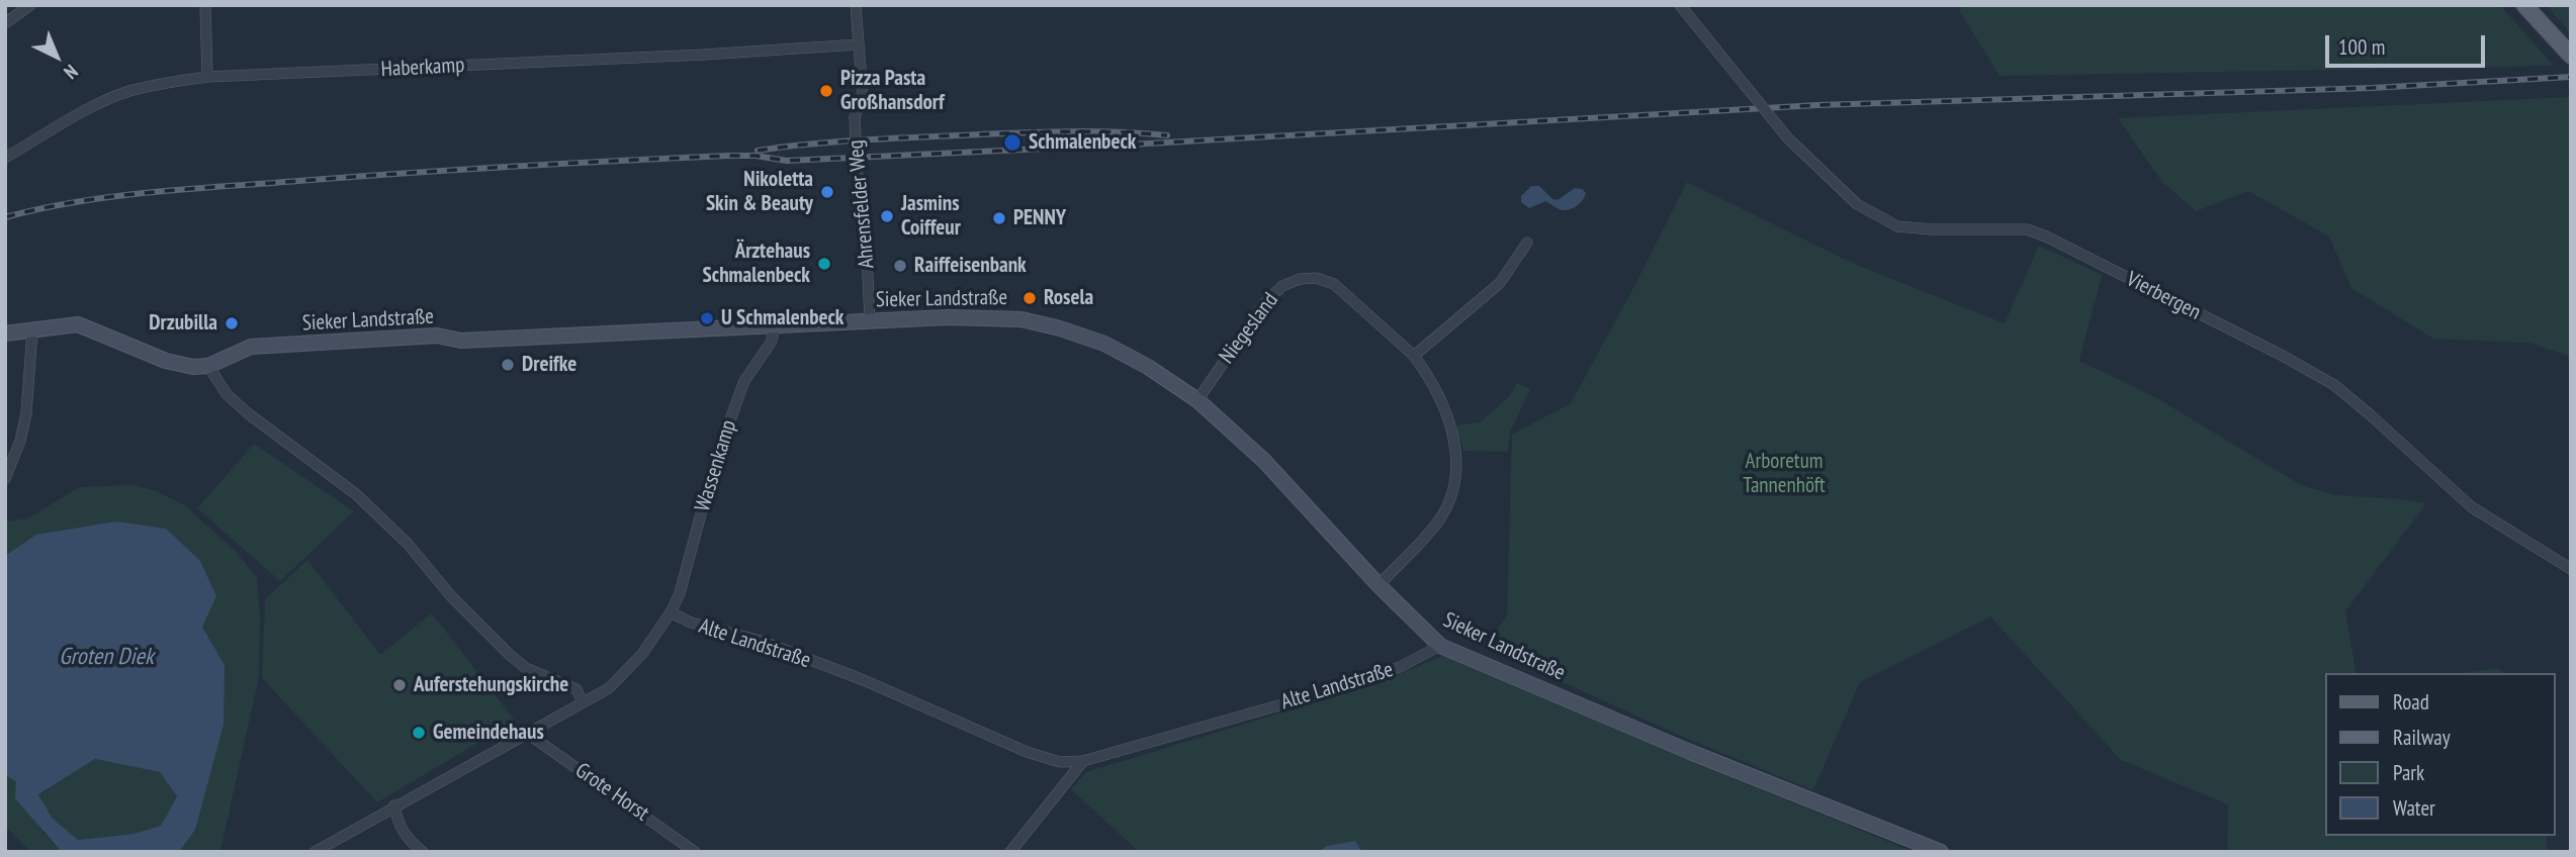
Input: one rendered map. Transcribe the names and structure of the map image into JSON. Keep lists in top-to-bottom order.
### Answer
{
  "streets": {
    "street": [
      "Haberkamp",
      "Ahrensfelder Weg",
      "Vierbergen",
      "Sieker Landstraße",
      "Niegesland",
      "Wassenkamp",
      "Alte Landstraße",
      "Grote Horst"
    ]
  },
  "crossings": [
    ["Haberkamp", "Ahrensfelder Weg"],
    ["Ahrensfelder Weg", "Sieker Landstraße"],
    ["Sieker Landstraße", "Niegesland"],
    ["Sieker Landstraße", "Wassenkamp"],
    ["Sieker Landstraße", "Alte Landstraße"],
    ["Wassenkamp", "Alte Landstraße"],
    ["Alte Landstraße", "Grote Horst"]
  ],
  "water": ["Groten Diek"],
  "parks": ["Arboretum Tannenhöft"],
  "places": [
    "Pizza Pasta Großhansdorf",
    "Schmalenbeck",
    "Nikoletta Skin & Beauty",
    "Jasmins Coiffeur",
    "PENNY",
    "Ärztehaus Schmalenbeck",
    "Raiffeisenbank",
    "Rosela",
    "U Schmalenbeck",
    "Drzubilla",
    "Dreifke",
    "Auferstehungskirche",
    "Gemeindehaus"
  ],
  "legend": [
    "Road",
    "Railway",
    "Park",
    "Water"
  ],
  "scale_bar": "100 m",
  "north": "bottom right"
}
